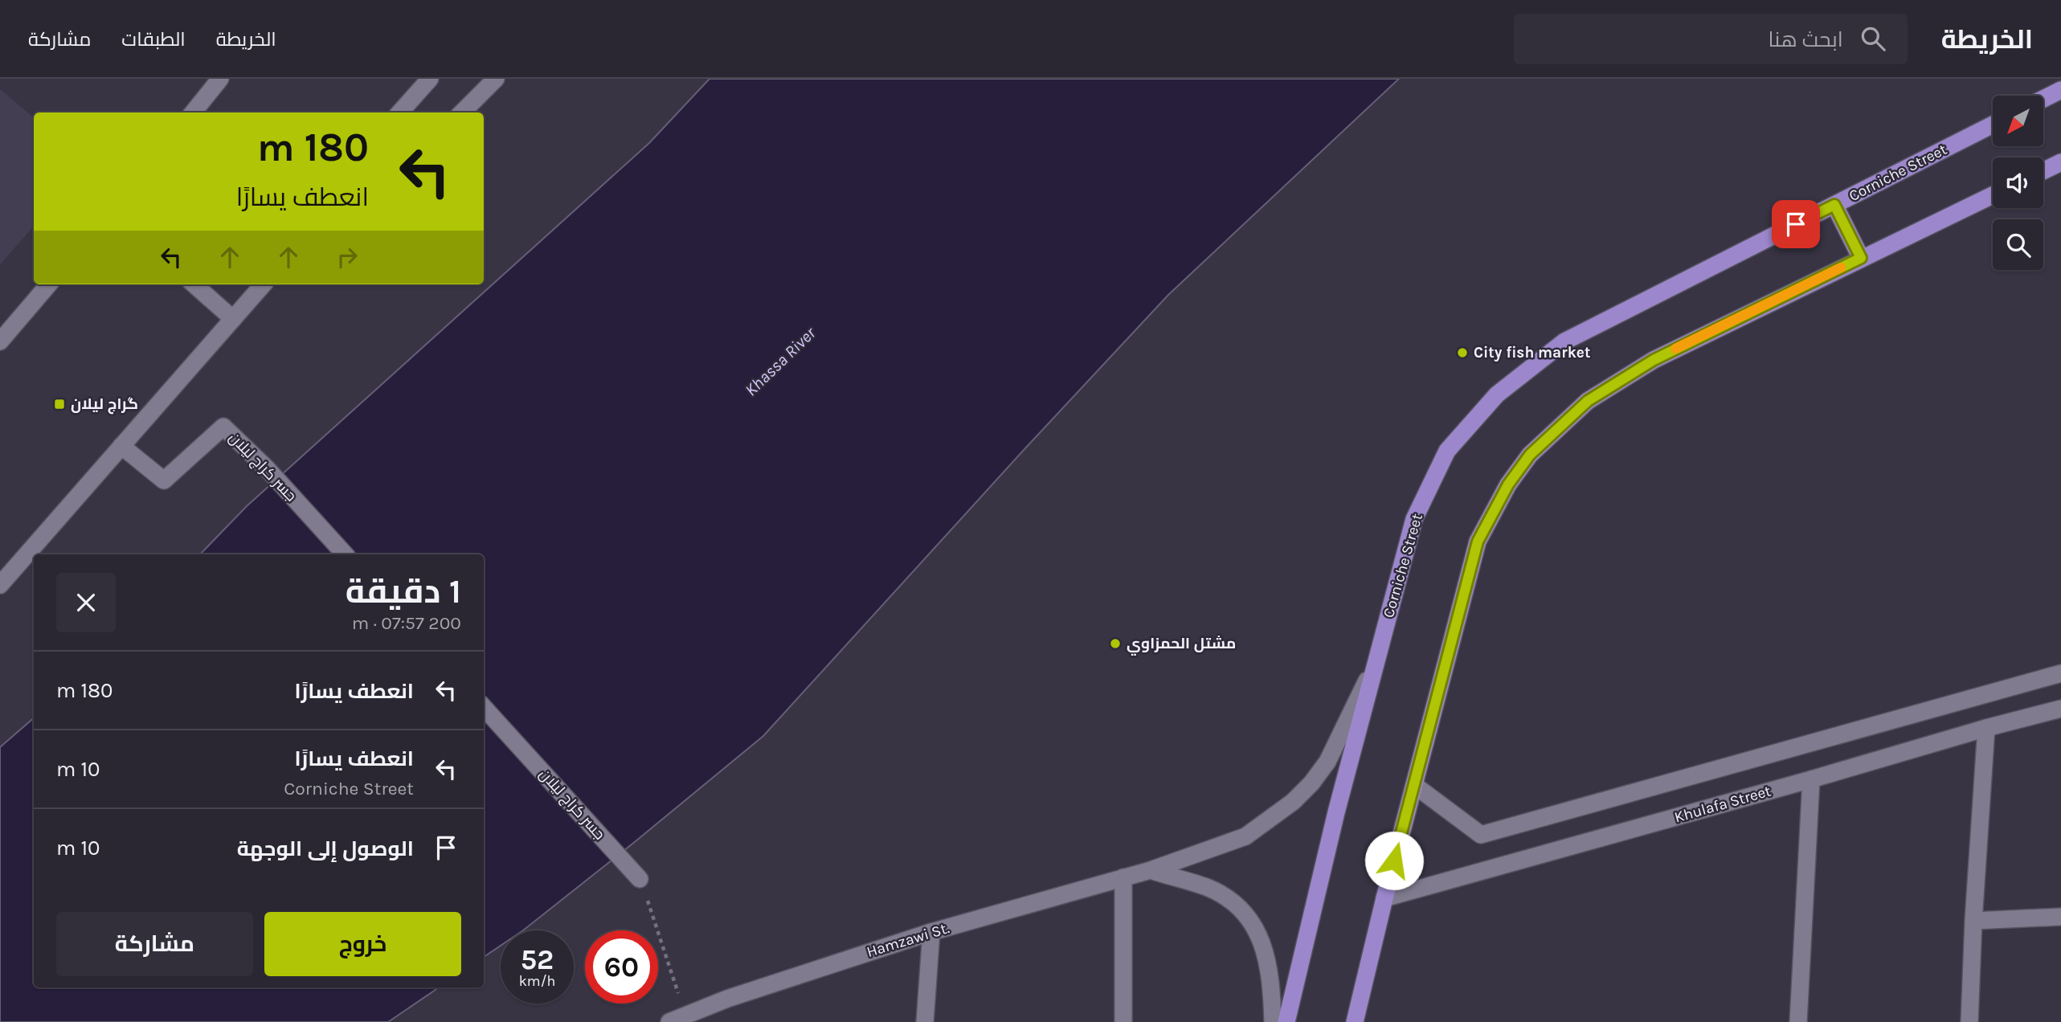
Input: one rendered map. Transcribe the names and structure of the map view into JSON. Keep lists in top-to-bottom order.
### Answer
{
  "streets": {
    "main road": ["Corniche Street"],
    "street": ["جسر كراج ليلان", "Khulafa Street", "Hamzawi St."]
  },
  "crossings": [
    ["Corniche Street", "Hamzawi St."]
  ],
  "water": ["Khassa River"],
  "places": {
    "other": ["City fish market", "مشتل الحمزاوي"],
    "transit": ["گراج لیلان"]
  },
  "north": "bottom left",
  "page": {
    "header": "الخريطة",
    "search": "ابحث هنا",
    "nav": ["الخريطة", "الطبقات", "مشاركة"],
    "turn": ["180 m", "انعطف يسارًا"],
    "heading": ["1 دقيقة", "200 m · 07:57"],
    "list": [
      {
        "name": "انعطف يسارًا",
        "value": "180 m"
      },
      {
        "name": "انعطف يسارًا",
        "note": "Corniche Street",
        "value": "10 m"
      },
      {
        "name": "الوصول إلى الوجهة",
        "value": "10 m"
      }
    ],
    "buttons": ["خروج", "مشاركة"],
    "speed": "52 km/h",
    "limit": "60"
  }
}
